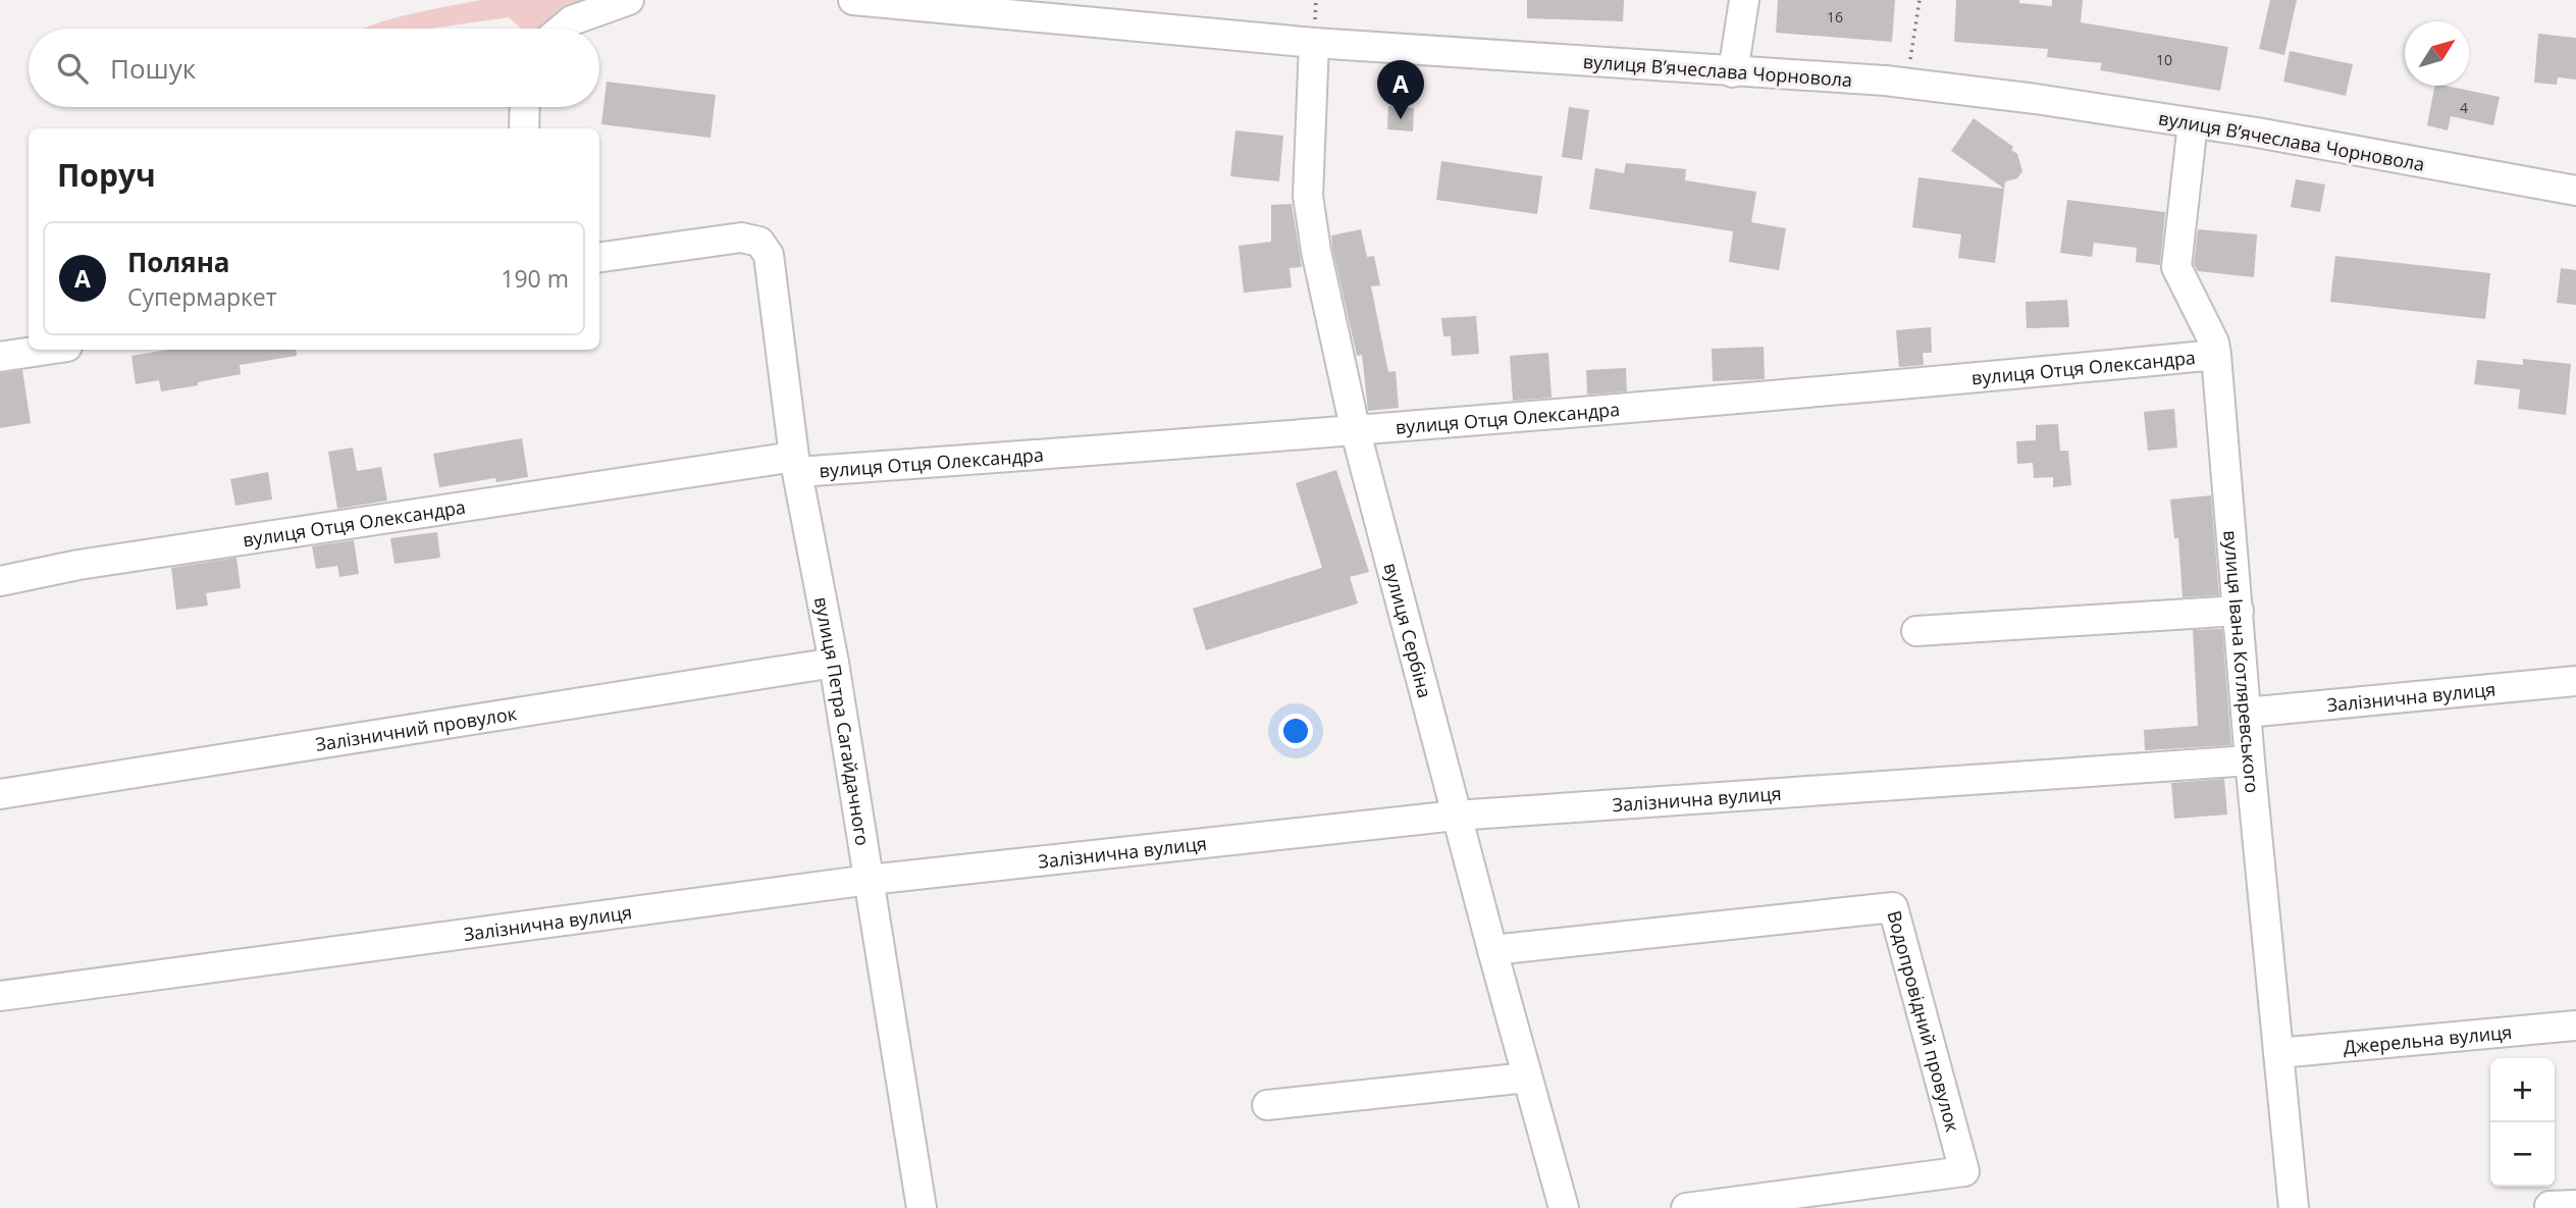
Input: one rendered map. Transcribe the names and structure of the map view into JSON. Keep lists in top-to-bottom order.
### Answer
{
  "streets": {
    "street": [
      "вулиця Вʼячеслава Чорновола",
      "вулиця Отця Олександра",
      "вулиця Сербіна",
      "вулиця Івана Котляревського",
      "Залізнична вулиця",
      "вулиця Петра Сагайдачного",
      "Залізничний провулок",
      "Водопровідний провулок",
      "Джерельна вулиця"
    ]
  },
  "crossings": [
    ["вулиця Вʼячеслава Чорновола", "вулиця Сербіна"],
    ["вулиця Вʼячеслава Чорновола", "вулиця Івана Котляревського"],
    ["вулиця Отця Олександра", "вулиця Сербіна"],
    ["вулиця Отця Олександра", "вулиця Івана Котляревського"],
    ["вулиця Отця Олександра", "вулиця Петра Сагайдачного"],
    ["вулиця Сербіна", "Залізнична вулиця"],
    ["вулиця Сербіна", "Водопровідний провулок"],
    ["вулиця Івана Котляревського", "Залізнична вулиця"],
    ["вулиця Івана Котляревського", "Джерельна вулиця"],
    ["Залізнична вулиця", "вулиця Петра Сагайдачного"],
    ["вулиця Петра Сагайдачного", "Залізничний провулок"]
  ],
  "house_numbers": ["16", "10", "4"],
  "north": "top right",
  "page": {
    "search": "Пошук",
    "pins": "A",
    "heading": "Поруч",
    "list": [
      {
        "mark": "A",
        "name": "Поляна",
        "note": "Супермаркет",
        "value": "190 m"
      }
    ],
    "map_buttons": ["+", "−"]
  }
}
